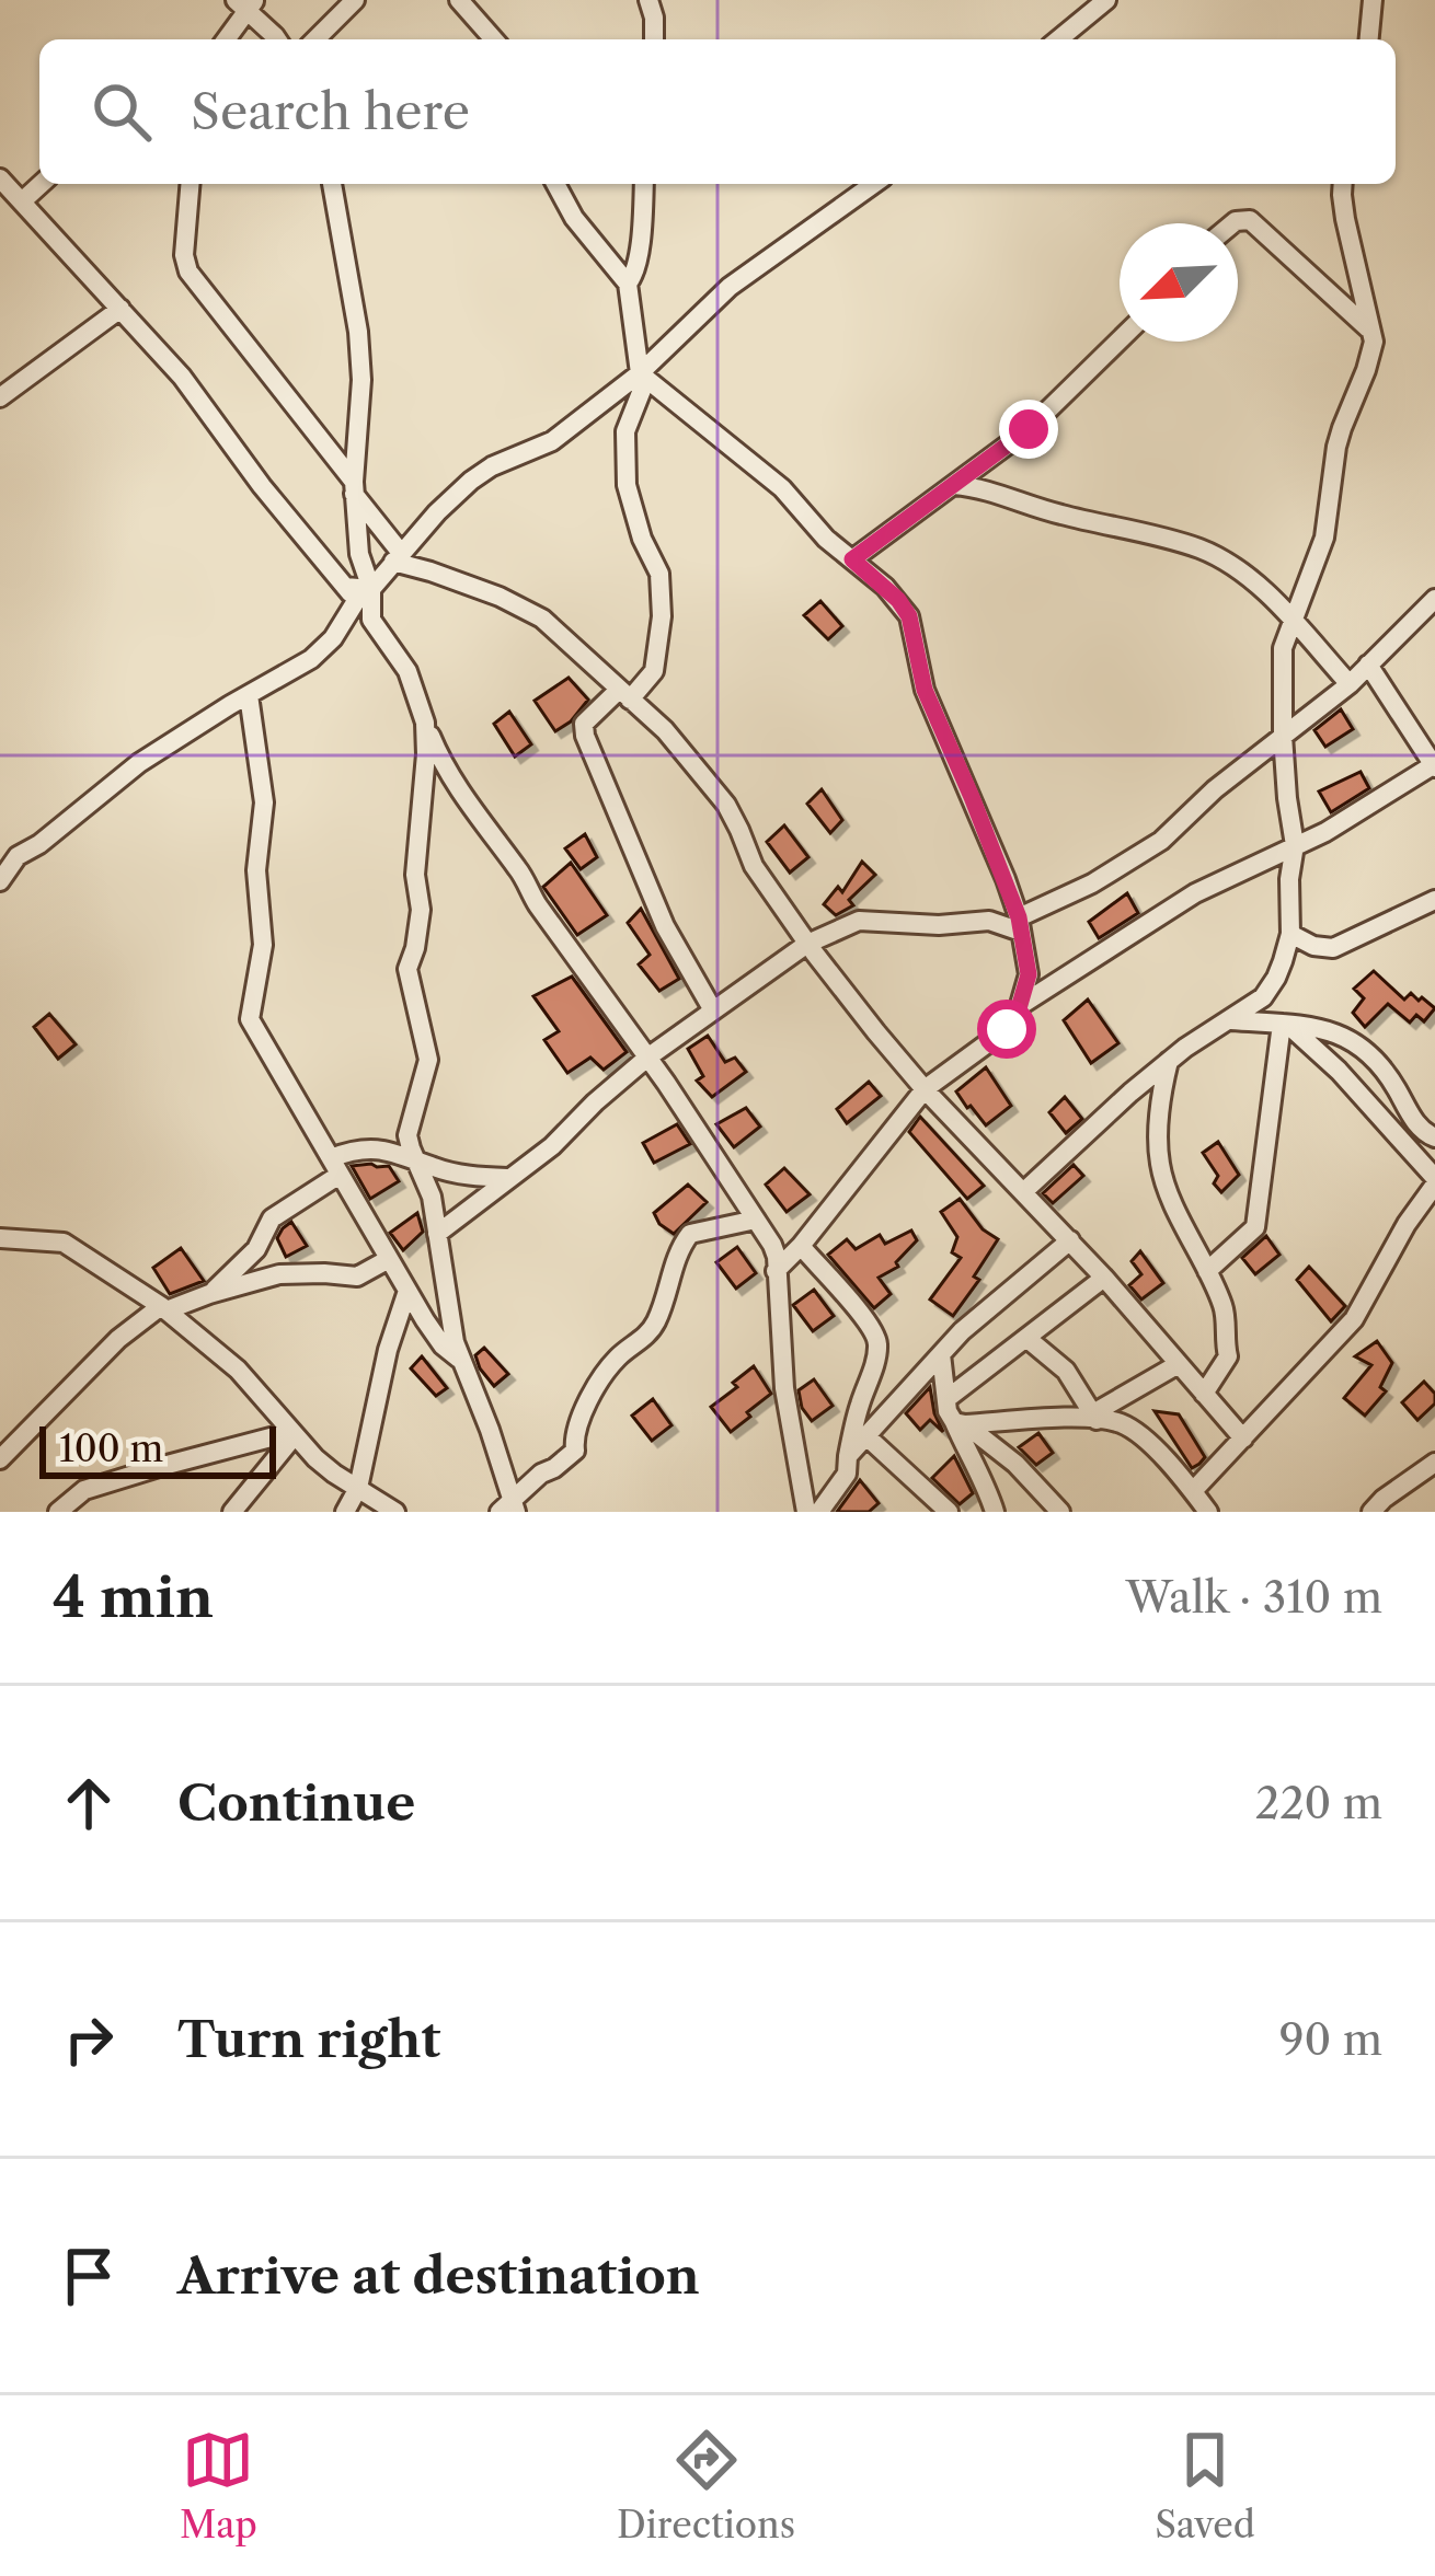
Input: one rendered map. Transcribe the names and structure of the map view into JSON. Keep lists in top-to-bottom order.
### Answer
{
  "scale_bar": "100 m",
  "north": "bottom left",
  "page": {
    "search": "Search here",
    "scale": "100 m",
    "heading": ["4 min", "Walk · 310 m"],
    "list": [
      ["Continue", "220 m"],
      ["Turn right", "90 m"],
      "Arrive at destination"
    ],
    "nav": ["Map", "Directions", "Saved"]
  }
}
